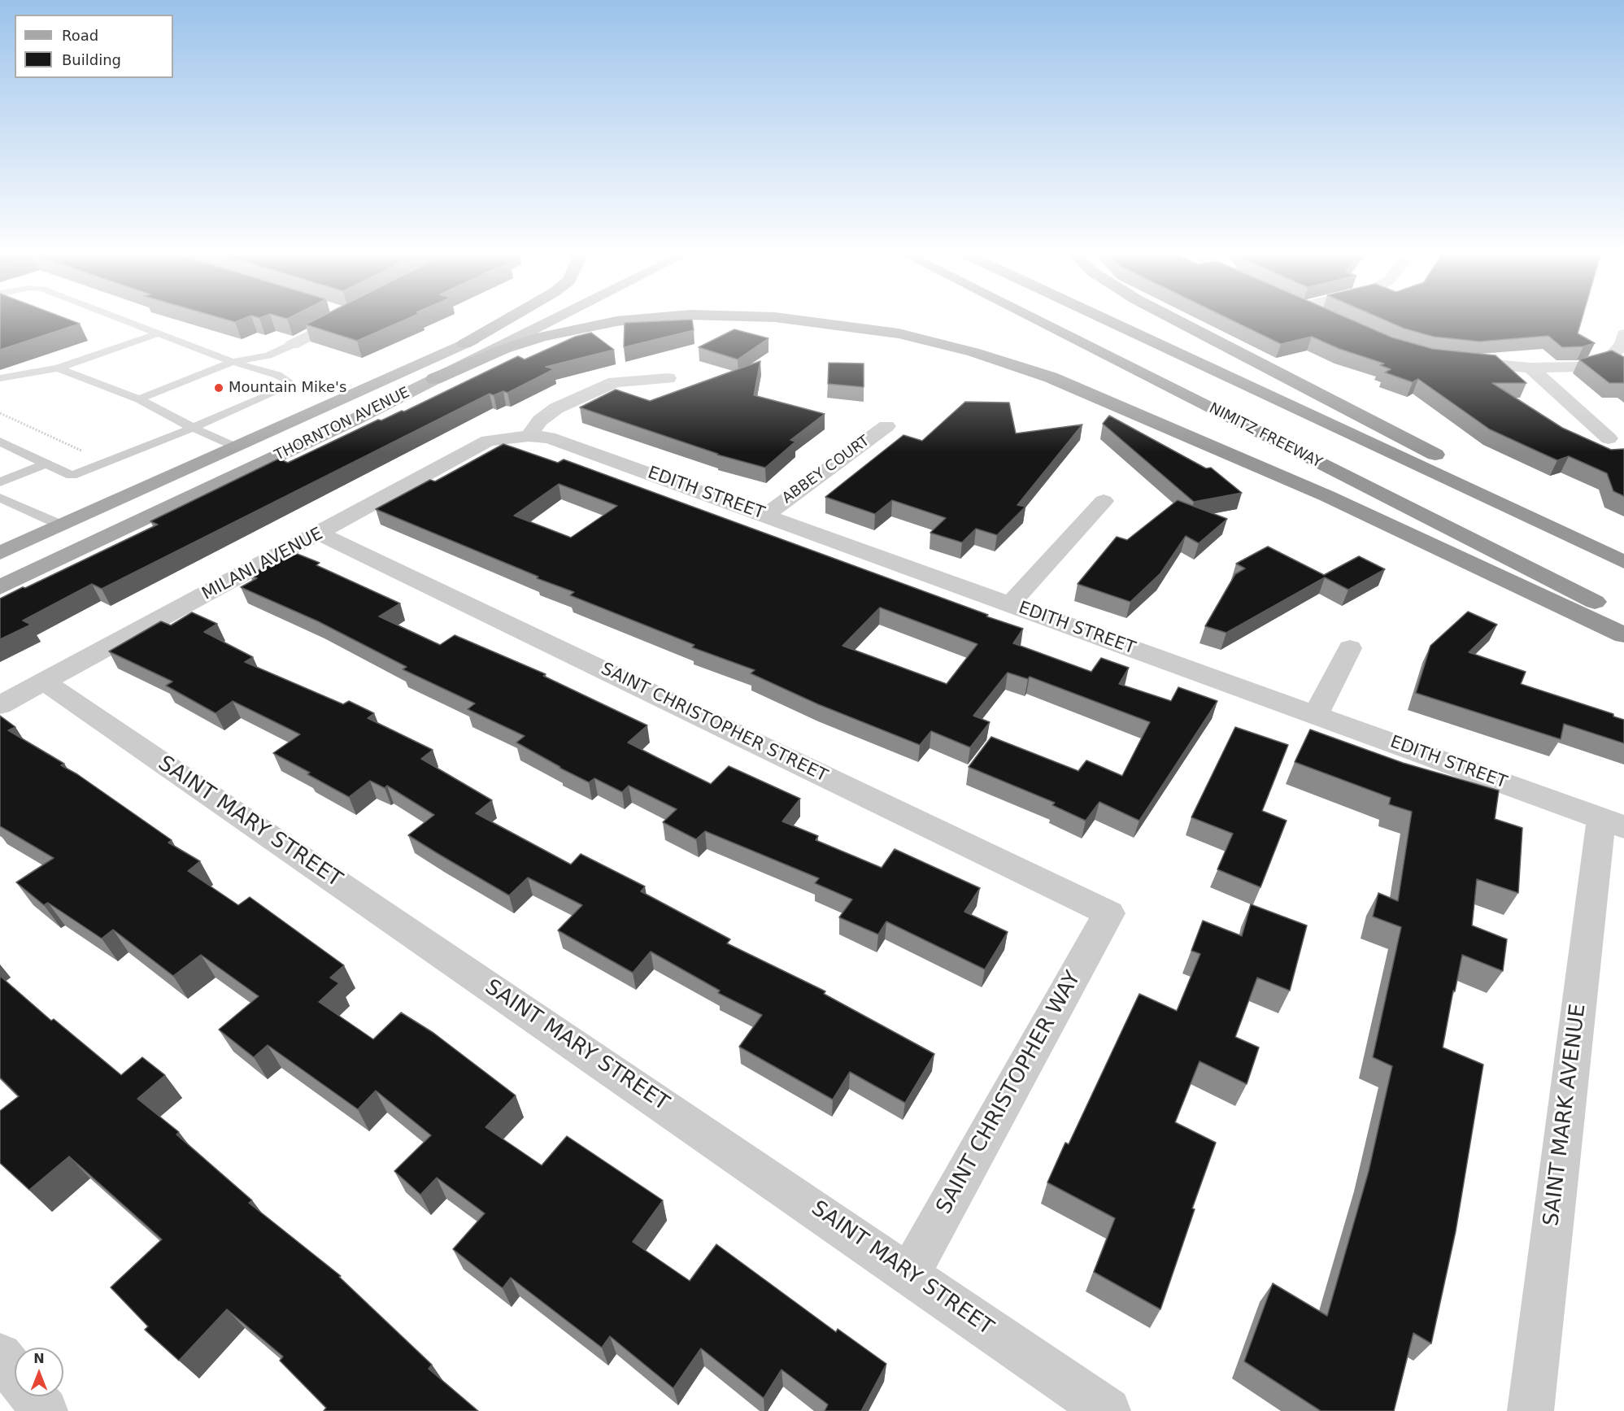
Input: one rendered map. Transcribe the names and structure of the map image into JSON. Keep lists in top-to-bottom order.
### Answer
{
  "streets": {
    "highway": ["NIMITZ FREEWAY"],
    "main road": ["THORNTON AVENUE"],
    "street": [
      "ABBEY COURT",
      "EDITH STREET",
      "MILANI AVENUE",
      "SAINT CHRISTOPHER STREET",
      "SAINT MARY STREET",
      "SAINT CHRISTOPHER WAY",
      "SAINT MARK AVENUE"
    ]
  },
  "crossings": [
    ["ABBEY COURT", "EDITH STREET"],
    ["EDITH STREET", "MILANI AVENUE"],
    ["EDITH STREET", "SAINT MARK AVENUE"],
    ["MILANI AVENUE", "SAINT CHRISTOPHER STREET"],
    ["MILANI AVENUE", "SAINT MARY STREET"],
    ["SAINT CHRISTOPHER STREET", "SAINT CHRISTOPHER WAY"],
    ["SAINT MARY STREET", "SAINT CHRISTOPHER WAY"]
  ],
  "places": ["Mountain Mike's"],
  "legend": ["Road", "Building"],
  "north": "top"
}
